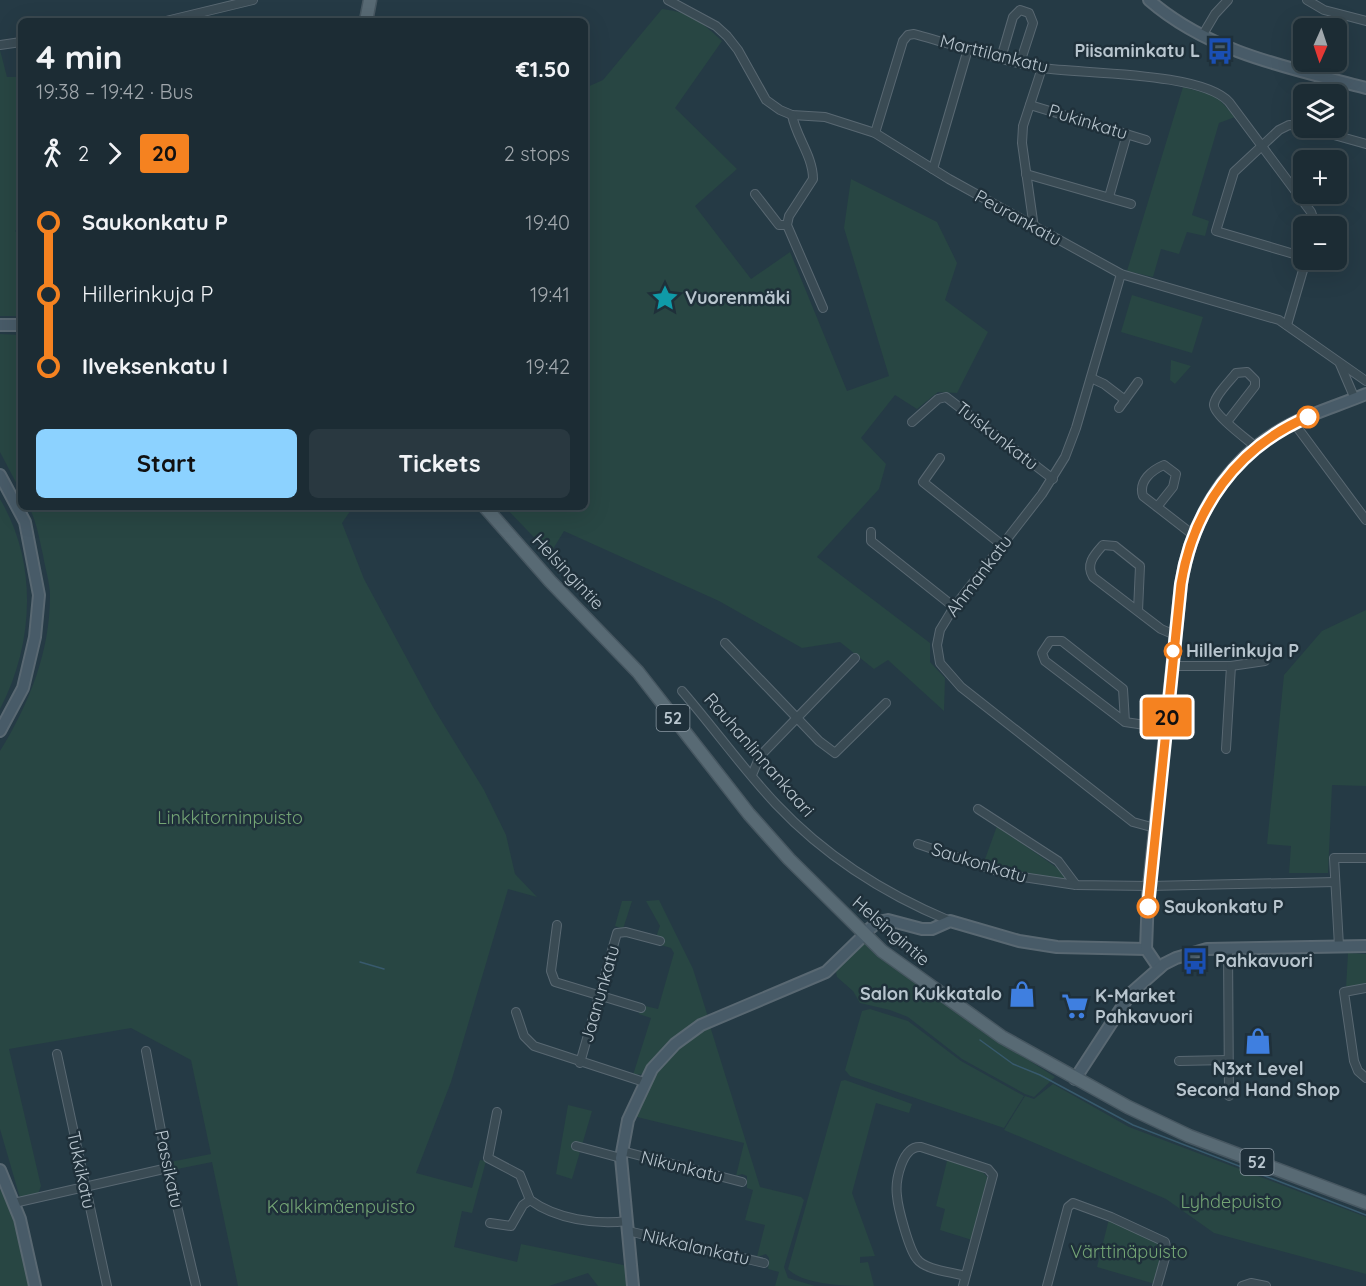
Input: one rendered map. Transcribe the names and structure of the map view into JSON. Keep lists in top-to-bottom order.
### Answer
{
  "streets": {
    "main road": ["Helsingintie", "52"],
    "street": [
      "Marttilankatu",
      "Pukinkatu",
      "Peurankatu",
      "Tuiskunkatu",
      "Ahmankatu",
      "Rauhanlinnankaari",
      "Saukonkatu",
      "Jaanunkatu",
      "Nikunkatu",
      "Passikatu",
      "Tukkikatu",
      "Nikkalankatu"
    ]
  },
  "crossings": [
    ["Marttilankatu", "Peurankatu"],
    ["Peurankatu", "Ahmankatu"],
    ["Tuiskunkatu", "Ahmankatu"],
    ["Helsingintie", "52"]
  ],
  "parks": [
    "Linkkitorninpuisto",
    "Lyhdepuisto",
    "Kalkkimäenpuisto",
    "Värttinäpuisto"
  ],
  "places": {
    "bus stop": ["Piisaminkatu L", "Pahkavuori"],
    "place": ["Vuorenmäki"],
    "other": ["Hillerinkuja P", "Saukonkatu P"],
    "shop": ["Salon Kukkatalo", "N3xt Level Second Hand Shop"],
    "supermarket": ["K-Market Pahkavuori"]
  },
  "lines": ["bus line 20"],
  "north": "bottom",
  "page": {
    "on_map": "20",
    "map_buttons": ["+", "−"],
    "heading": ["4 min", "19:38 – 19:42 · Bus", "€1.50"],
    "legs": ["2", "20", "2 stops"],
    "list": [
      {
        "name": "Saukonkatu P",
        "value": "19:40"
      },
      {
        "name": "Hillerinkuja P",
        "value": "19:41"
      },
      {
        "name": "Ilveksenkatu I",
        "value": "19:42"
      }
    ],
    "buttons": ["Start", "Tickets"]
  }
}
